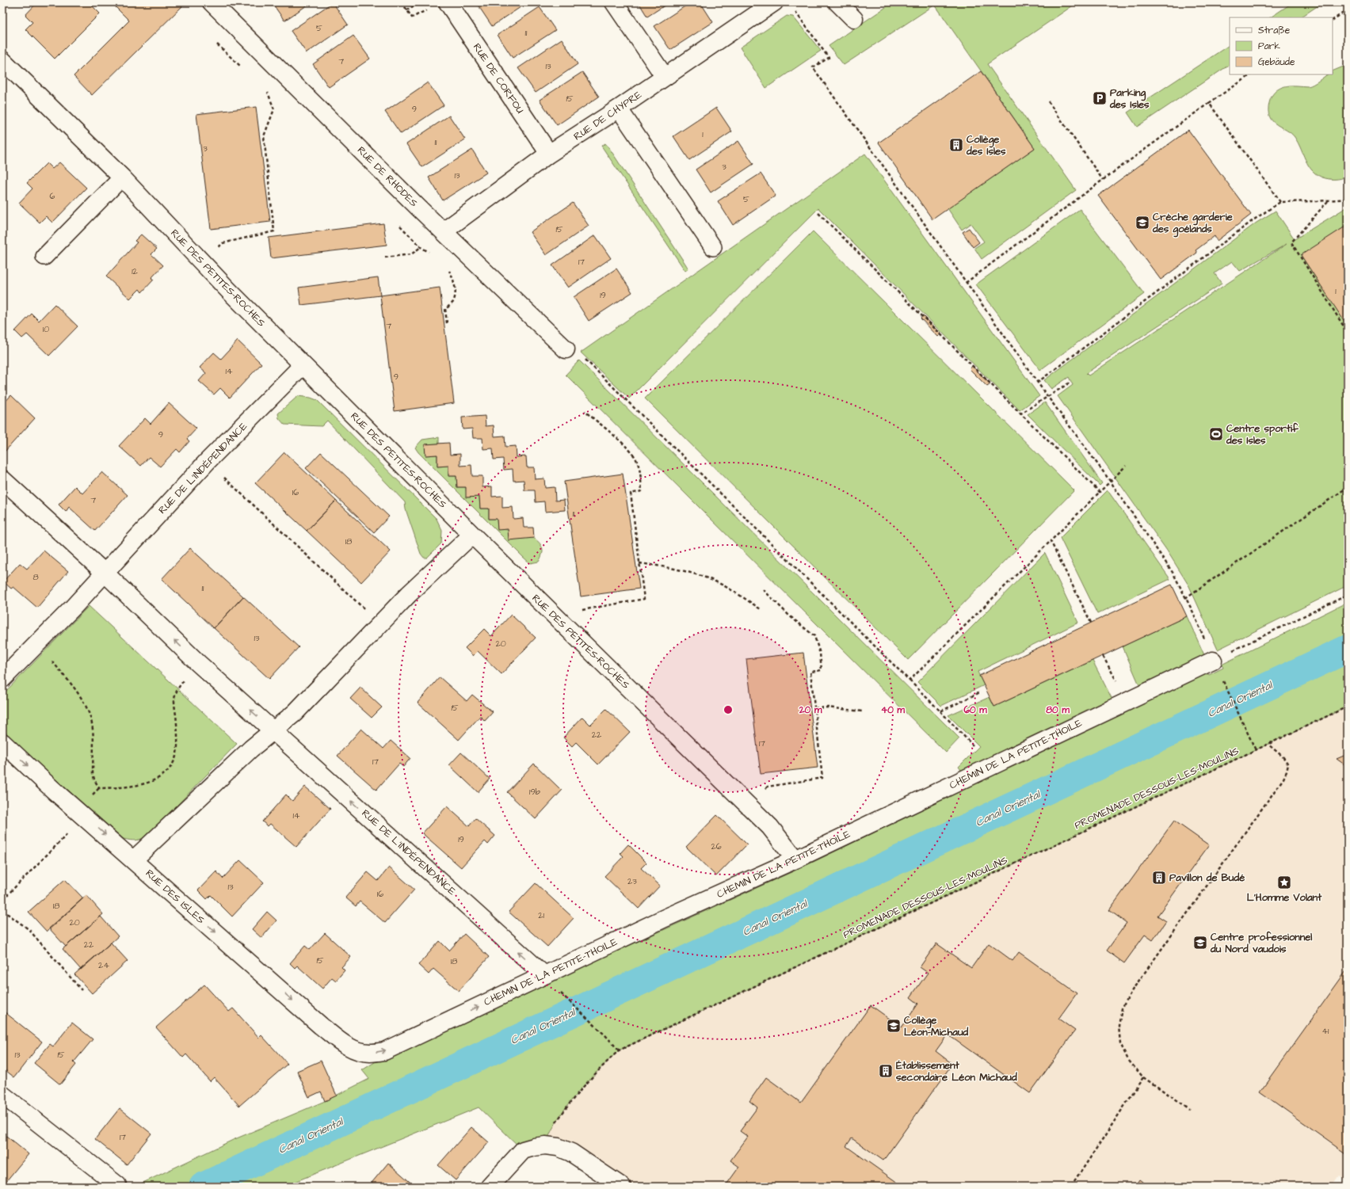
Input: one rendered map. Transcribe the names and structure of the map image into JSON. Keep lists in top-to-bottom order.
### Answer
{
  "streets": {
    "street": [
      "RUE DE CORFOU",
      "RUE DE CHYPRE",
      "RUE DE RHODES",
      "RUE DES PETITES-ROCHES",
      "RUE DE L'INDÉPENDANCE",
      "CHEMIN DE LA PETITE-THOILE",
      "RUE DES ISLES"
    ],
    "path": ["PROMENADE DESSOUS-LES-MOULINS"]
  },
  "crossings": [
    ["RUE DE CORFOU", "RUE DE CHYPRE"],
    ["RUE DE CHYPRE", "RUE DE RHODES"],
    ["RUE DES PETITES-ROCHES", "RUE DE L'INDÉPENDANCE"],
    ["RUE DES PETITES-ROCHES", "CHEMIN DE LA PETITE-THOILE"],
    ["RUE DE L'INDÉPENDANCE", "CHEMIN DE LA PETITE-THOILE"],
    ["CHEMIN DE LA PETITE-THOILE", "RUE DES ISLES"]
  ],
  "one_way": ["RUE DE L'INDÉPENDANCE", "RUE DES ISLES"],
  "water": ["Canal Oriental"],
  "places": {
    "parking": ["Parking des Isles"],
    "building": ["Collège des Isles", "Pavillon de Budé", "Établissement secondaire Léon Michaud"],
    "school or university": ["Crèche garderie des goélands", "Centre professionnel du Nord vaudois", "Collège Léon-Michaud"],
    "sports": ["Centre sportif des Isles"],
    "place": ["L'Homme Volant"]
  },
  "house_numbers": [
    "5",
    "11",
    "7",
    "13",
    "15",
    "9",
    "1",
    "11",
    "3",
    "3",
    "13",
    "6",
    "5",
    "15",
    "17",
    "12",
    "1",
    "19",
    "7",
    "10",
    "14",
    "9",
    "9",
    "16",
    "7",
    "11",
    "18",
    "8",
    "11",
    "13",
    "20",
    "15",
    "22",
    "17",
    "17",
    "19b",
    "14",
    "19",
    "26",
    "23",
    "13",
    "16",
    "18",
    "21",
    "20",
    "22",
    "15",
    "18",
    "24",
    "41",
    "13",
    "15",
    "17"
  ],
  "legend": ["Straße", "Park", "Gebäude"],
  "rings": [
    "20 m",
    "40 m",
    "60 m",
    "80 m"
  ]
}
